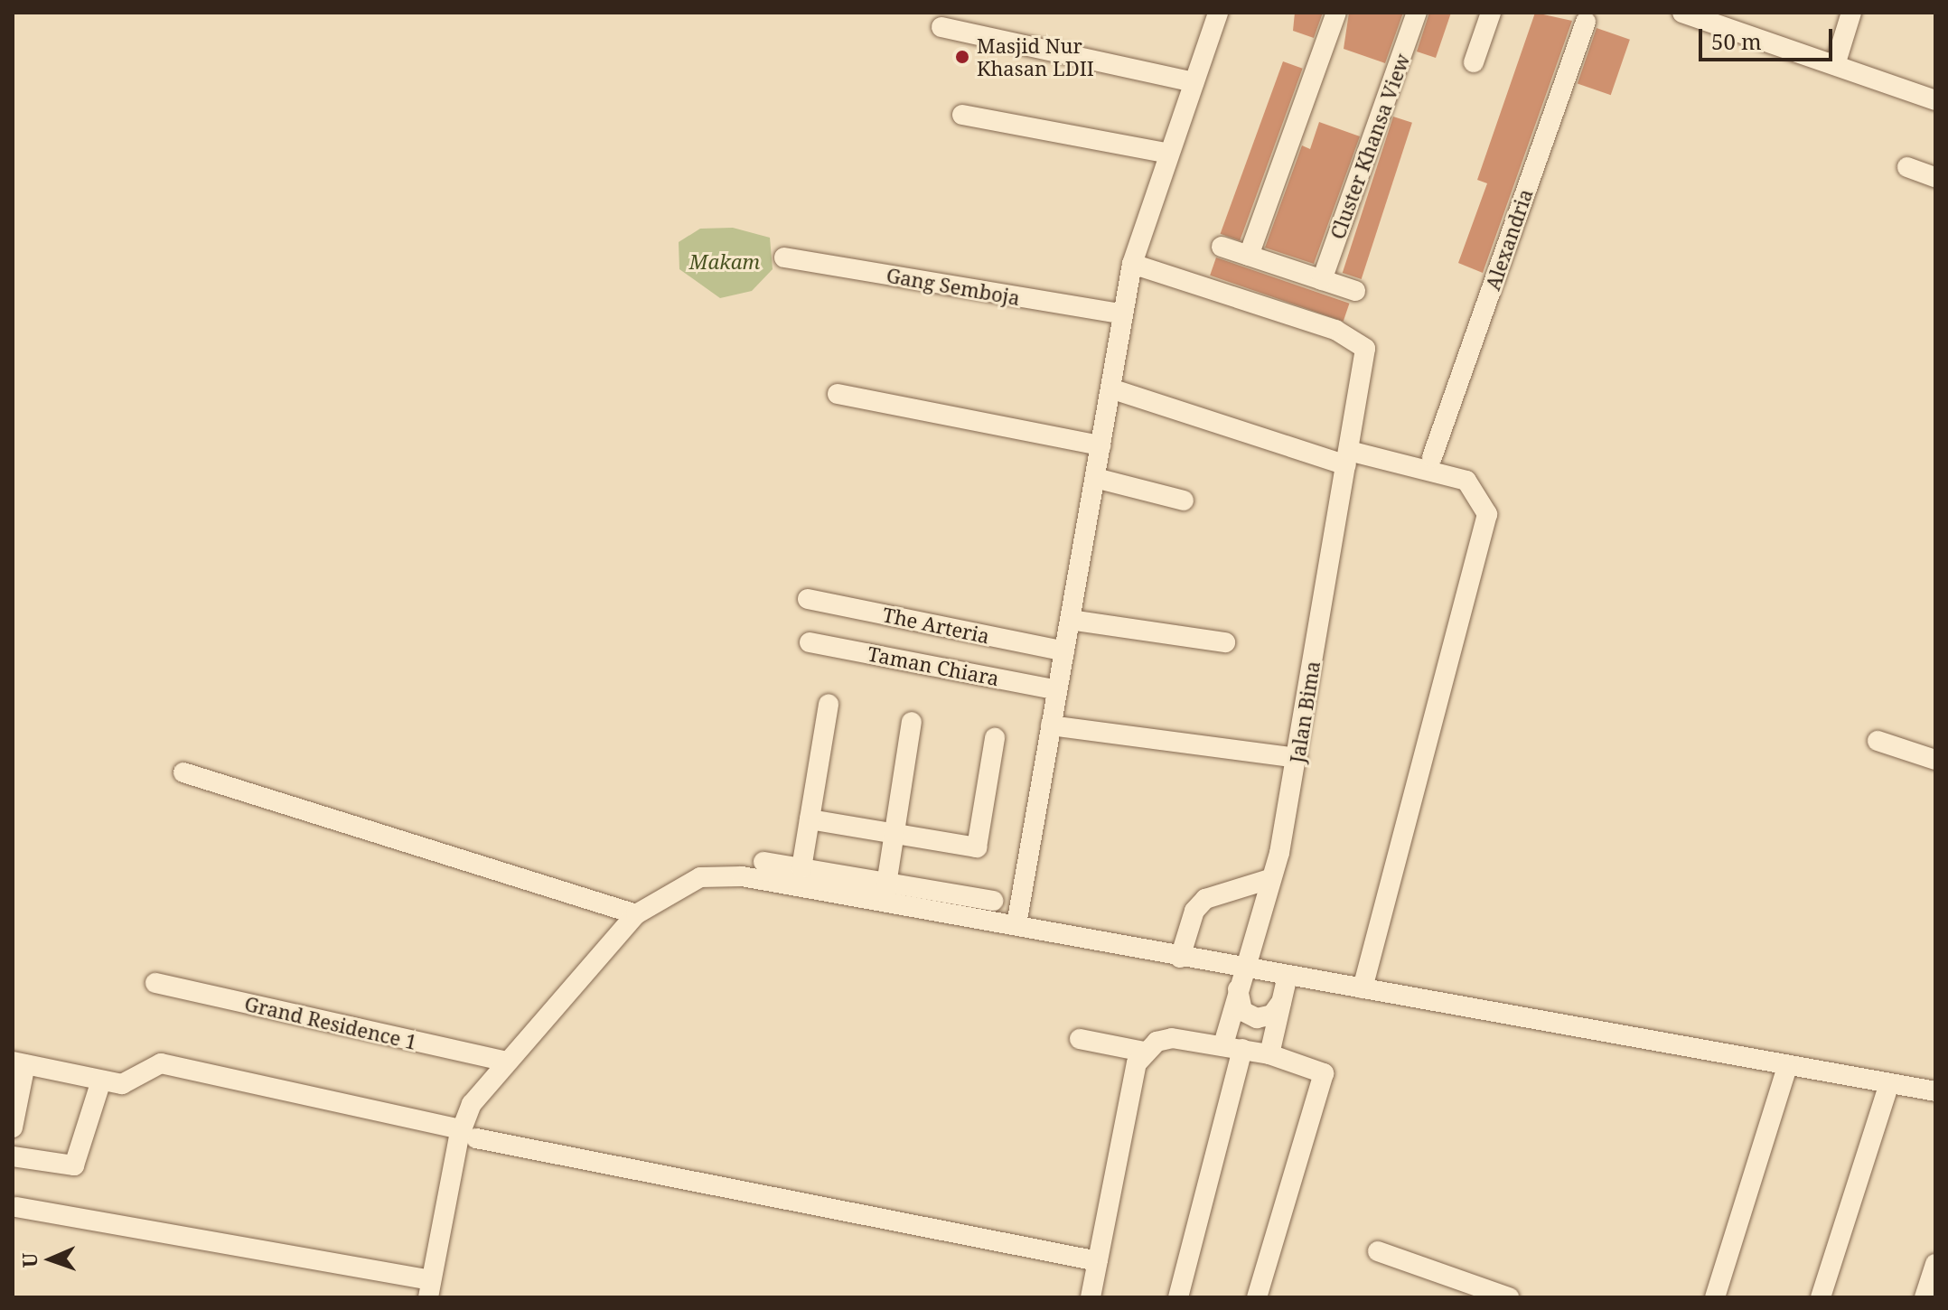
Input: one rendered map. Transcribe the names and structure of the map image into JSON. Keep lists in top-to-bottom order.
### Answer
{
  "streets": {
    "street": [
      "Cluster Khansa View",
      "Alexandria",
      "Gang Semboja",
      "The Arteria",
      "Taman Chiara",
      "Jalan Bima",
      "Grand Residence 1"
    ]
  },
  "parks": ["Makam"],
  "places": ["Masjid Nur Khasan LDII"],
  "scale_bar": "50 m",
  "north": "left"
}
